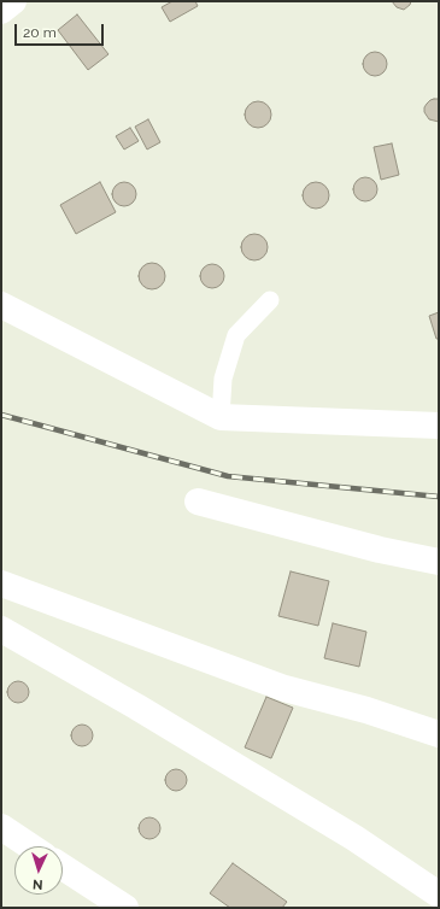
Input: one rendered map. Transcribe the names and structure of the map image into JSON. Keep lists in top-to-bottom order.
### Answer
{
  "scale_bar": "20 m",
  "north": "bottom"
}
